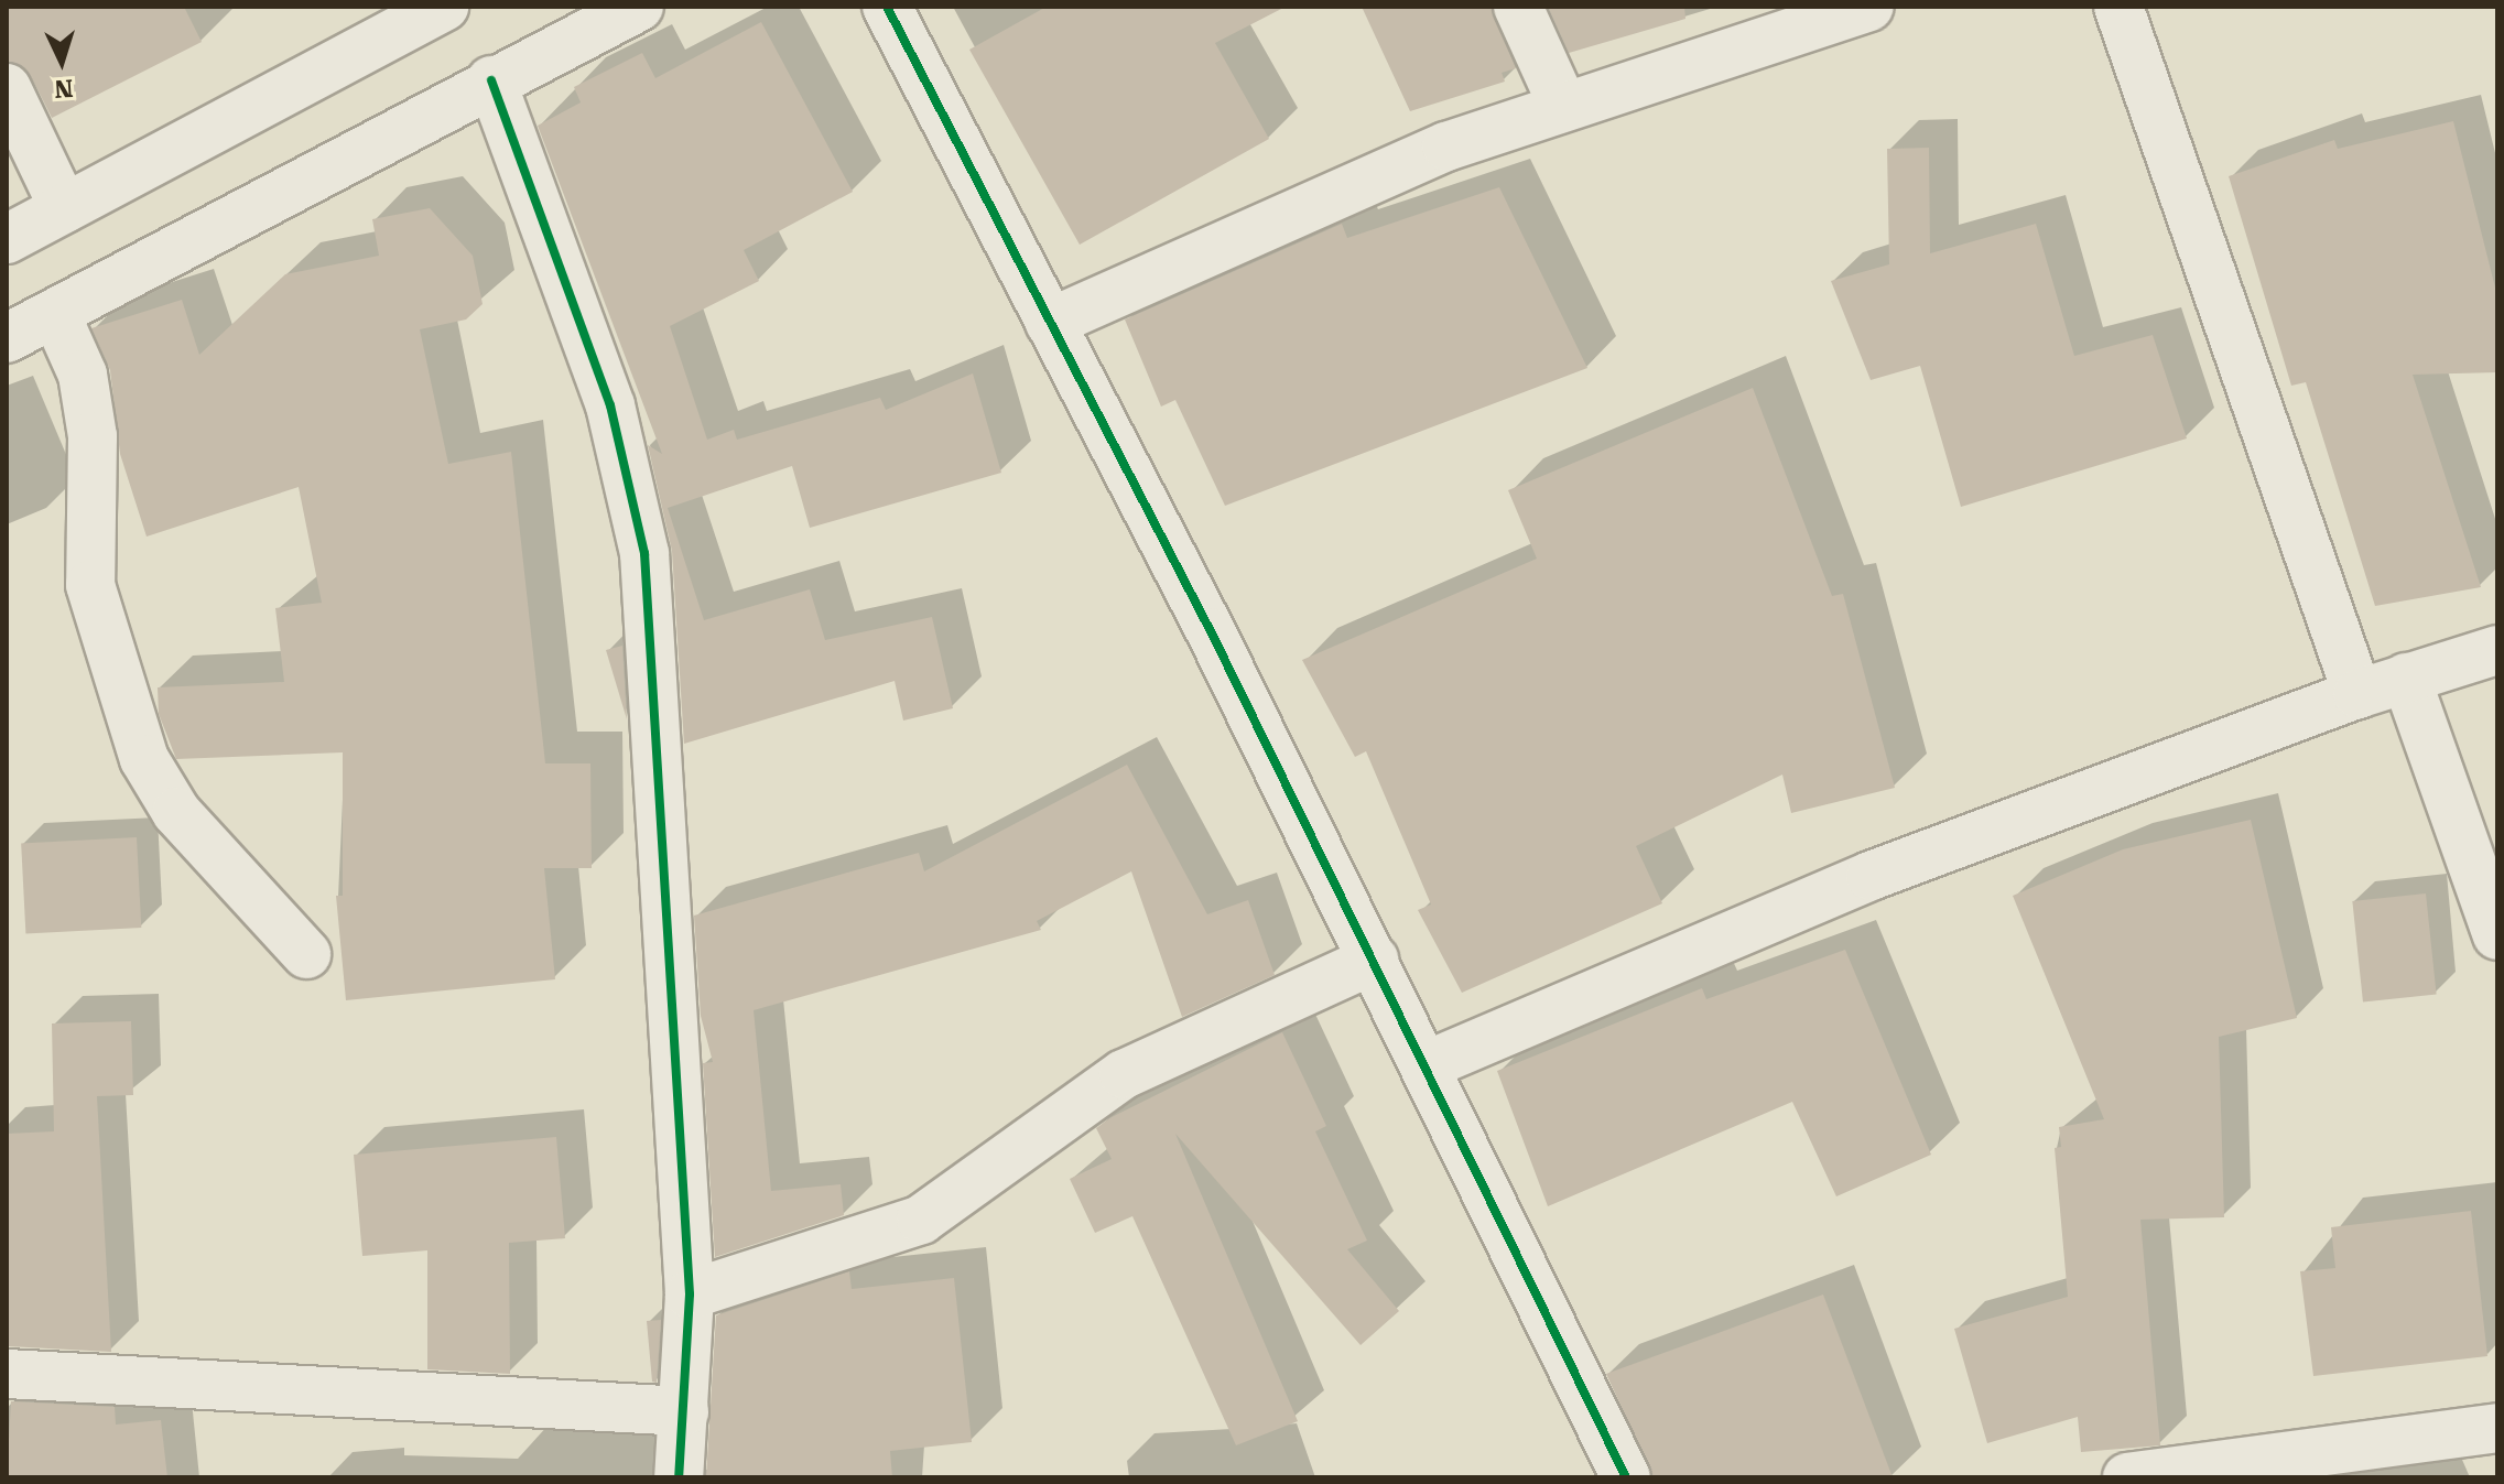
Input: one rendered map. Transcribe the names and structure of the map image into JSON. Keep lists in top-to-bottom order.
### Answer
{
  "north": "bottom"
}
